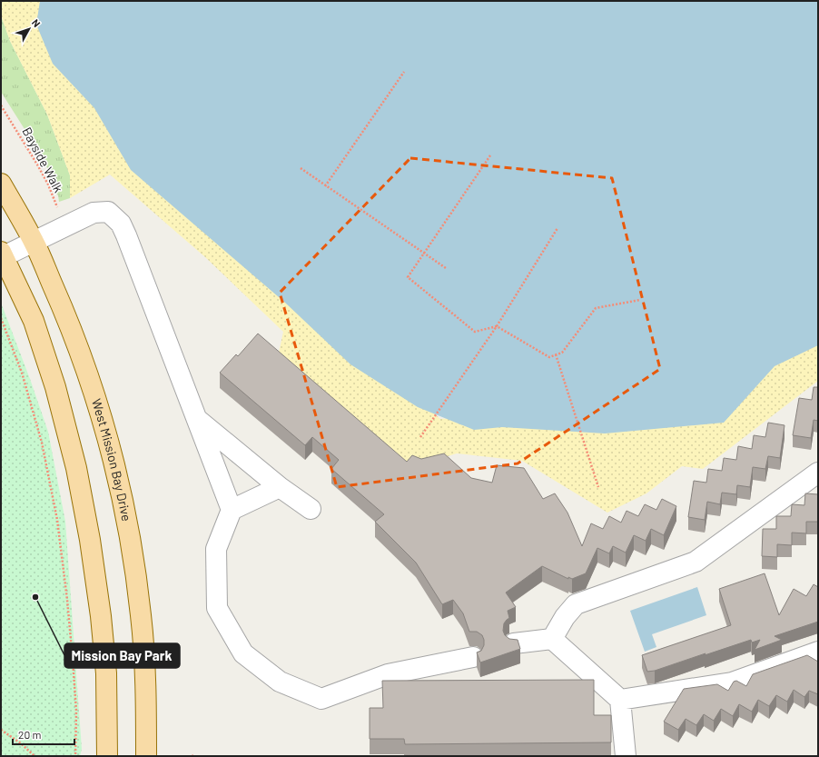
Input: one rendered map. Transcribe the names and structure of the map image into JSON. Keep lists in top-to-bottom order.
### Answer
{
  "streets": {
    "main road": ["West Mission Bay Drive"],
    "path": ["Bayside Walk"]
  },
  "places": ["Mission Bay Park"],
  "scale_bar": "20 m",
  "north": "top right"
}
